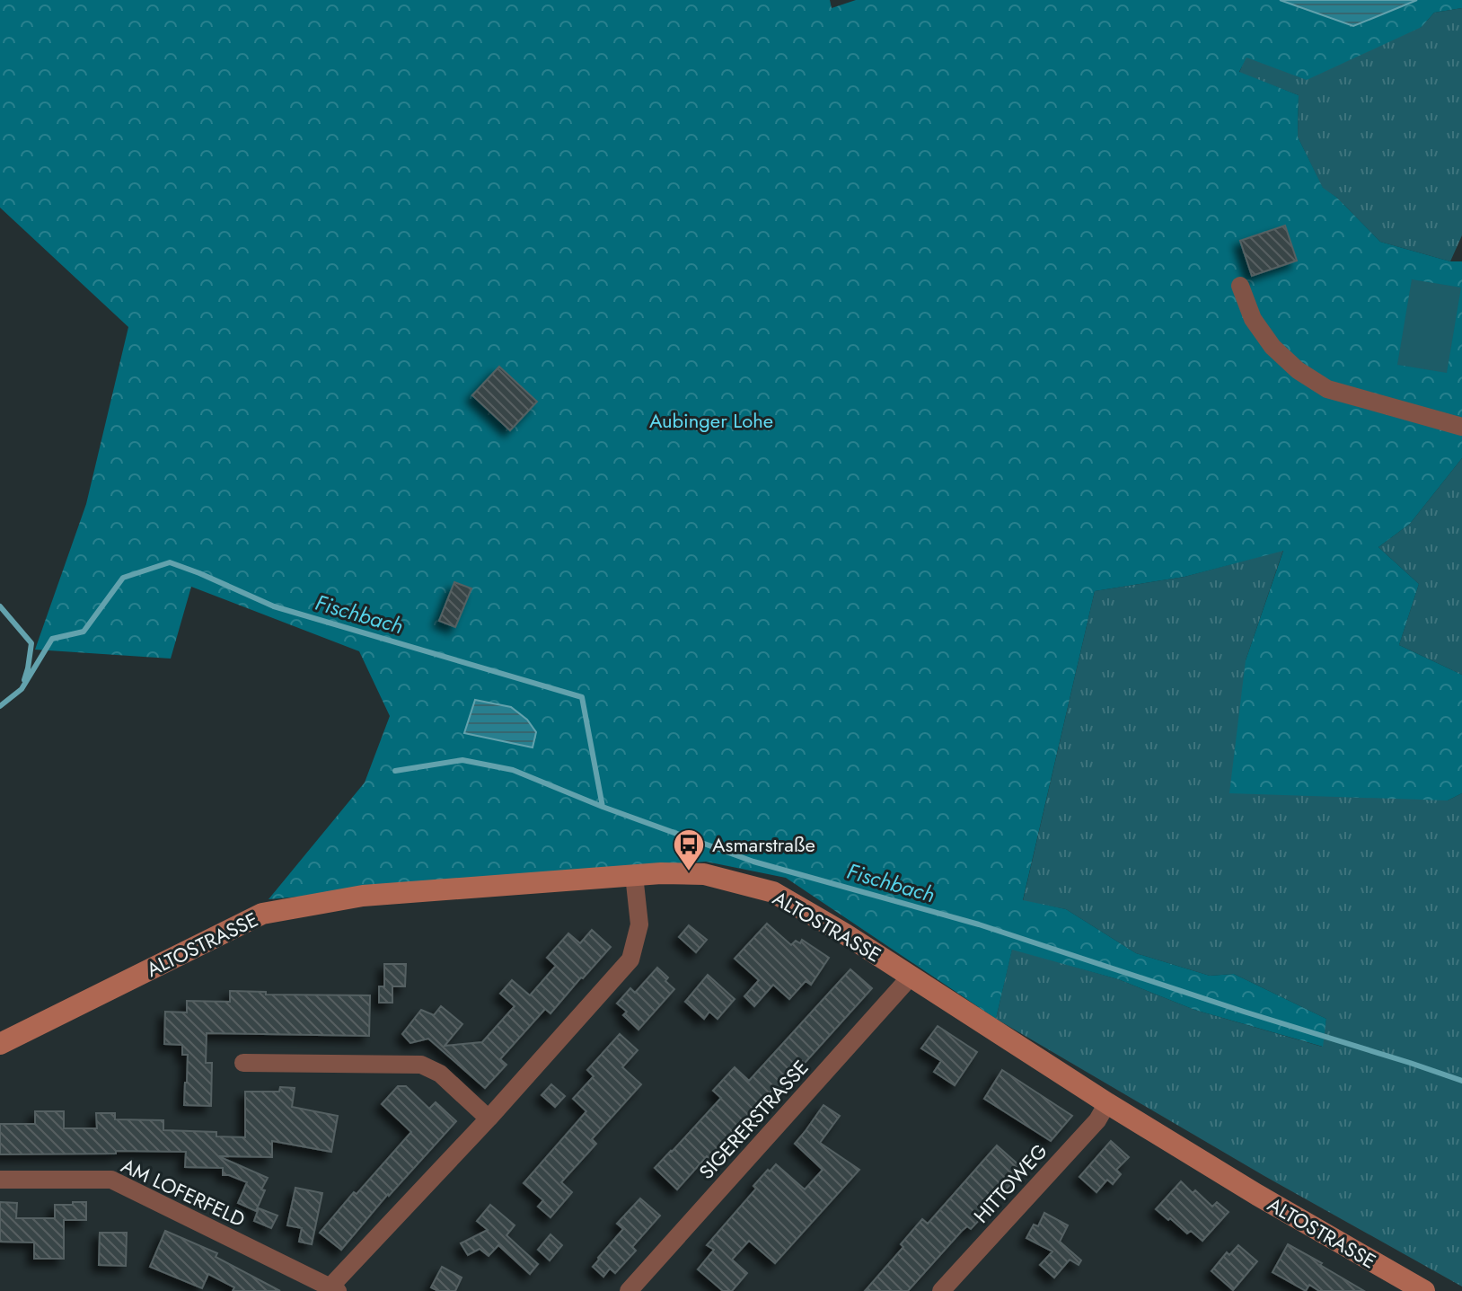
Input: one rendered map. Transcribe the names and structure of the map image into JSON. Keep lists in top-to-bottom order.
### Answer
{
  "streets": {
    "main road": ["ALTOSTRASSE"],
    "street": ["SIGERERSTRASSE", "HITTOWEG", "AM LOFERFELD"]
  },
  "crossings": [
    ["ALTOSTRASSE", "SIGERERSTRASSE"],
    ["ALTOSTRASSE", "HITTOWEG"]
  ],
  "water": ["Fischbach"],
  "parks": ["Aubinger Lohe"],
  "places": {
    "bus stop": ["Asmarstraße"]
  }
}
